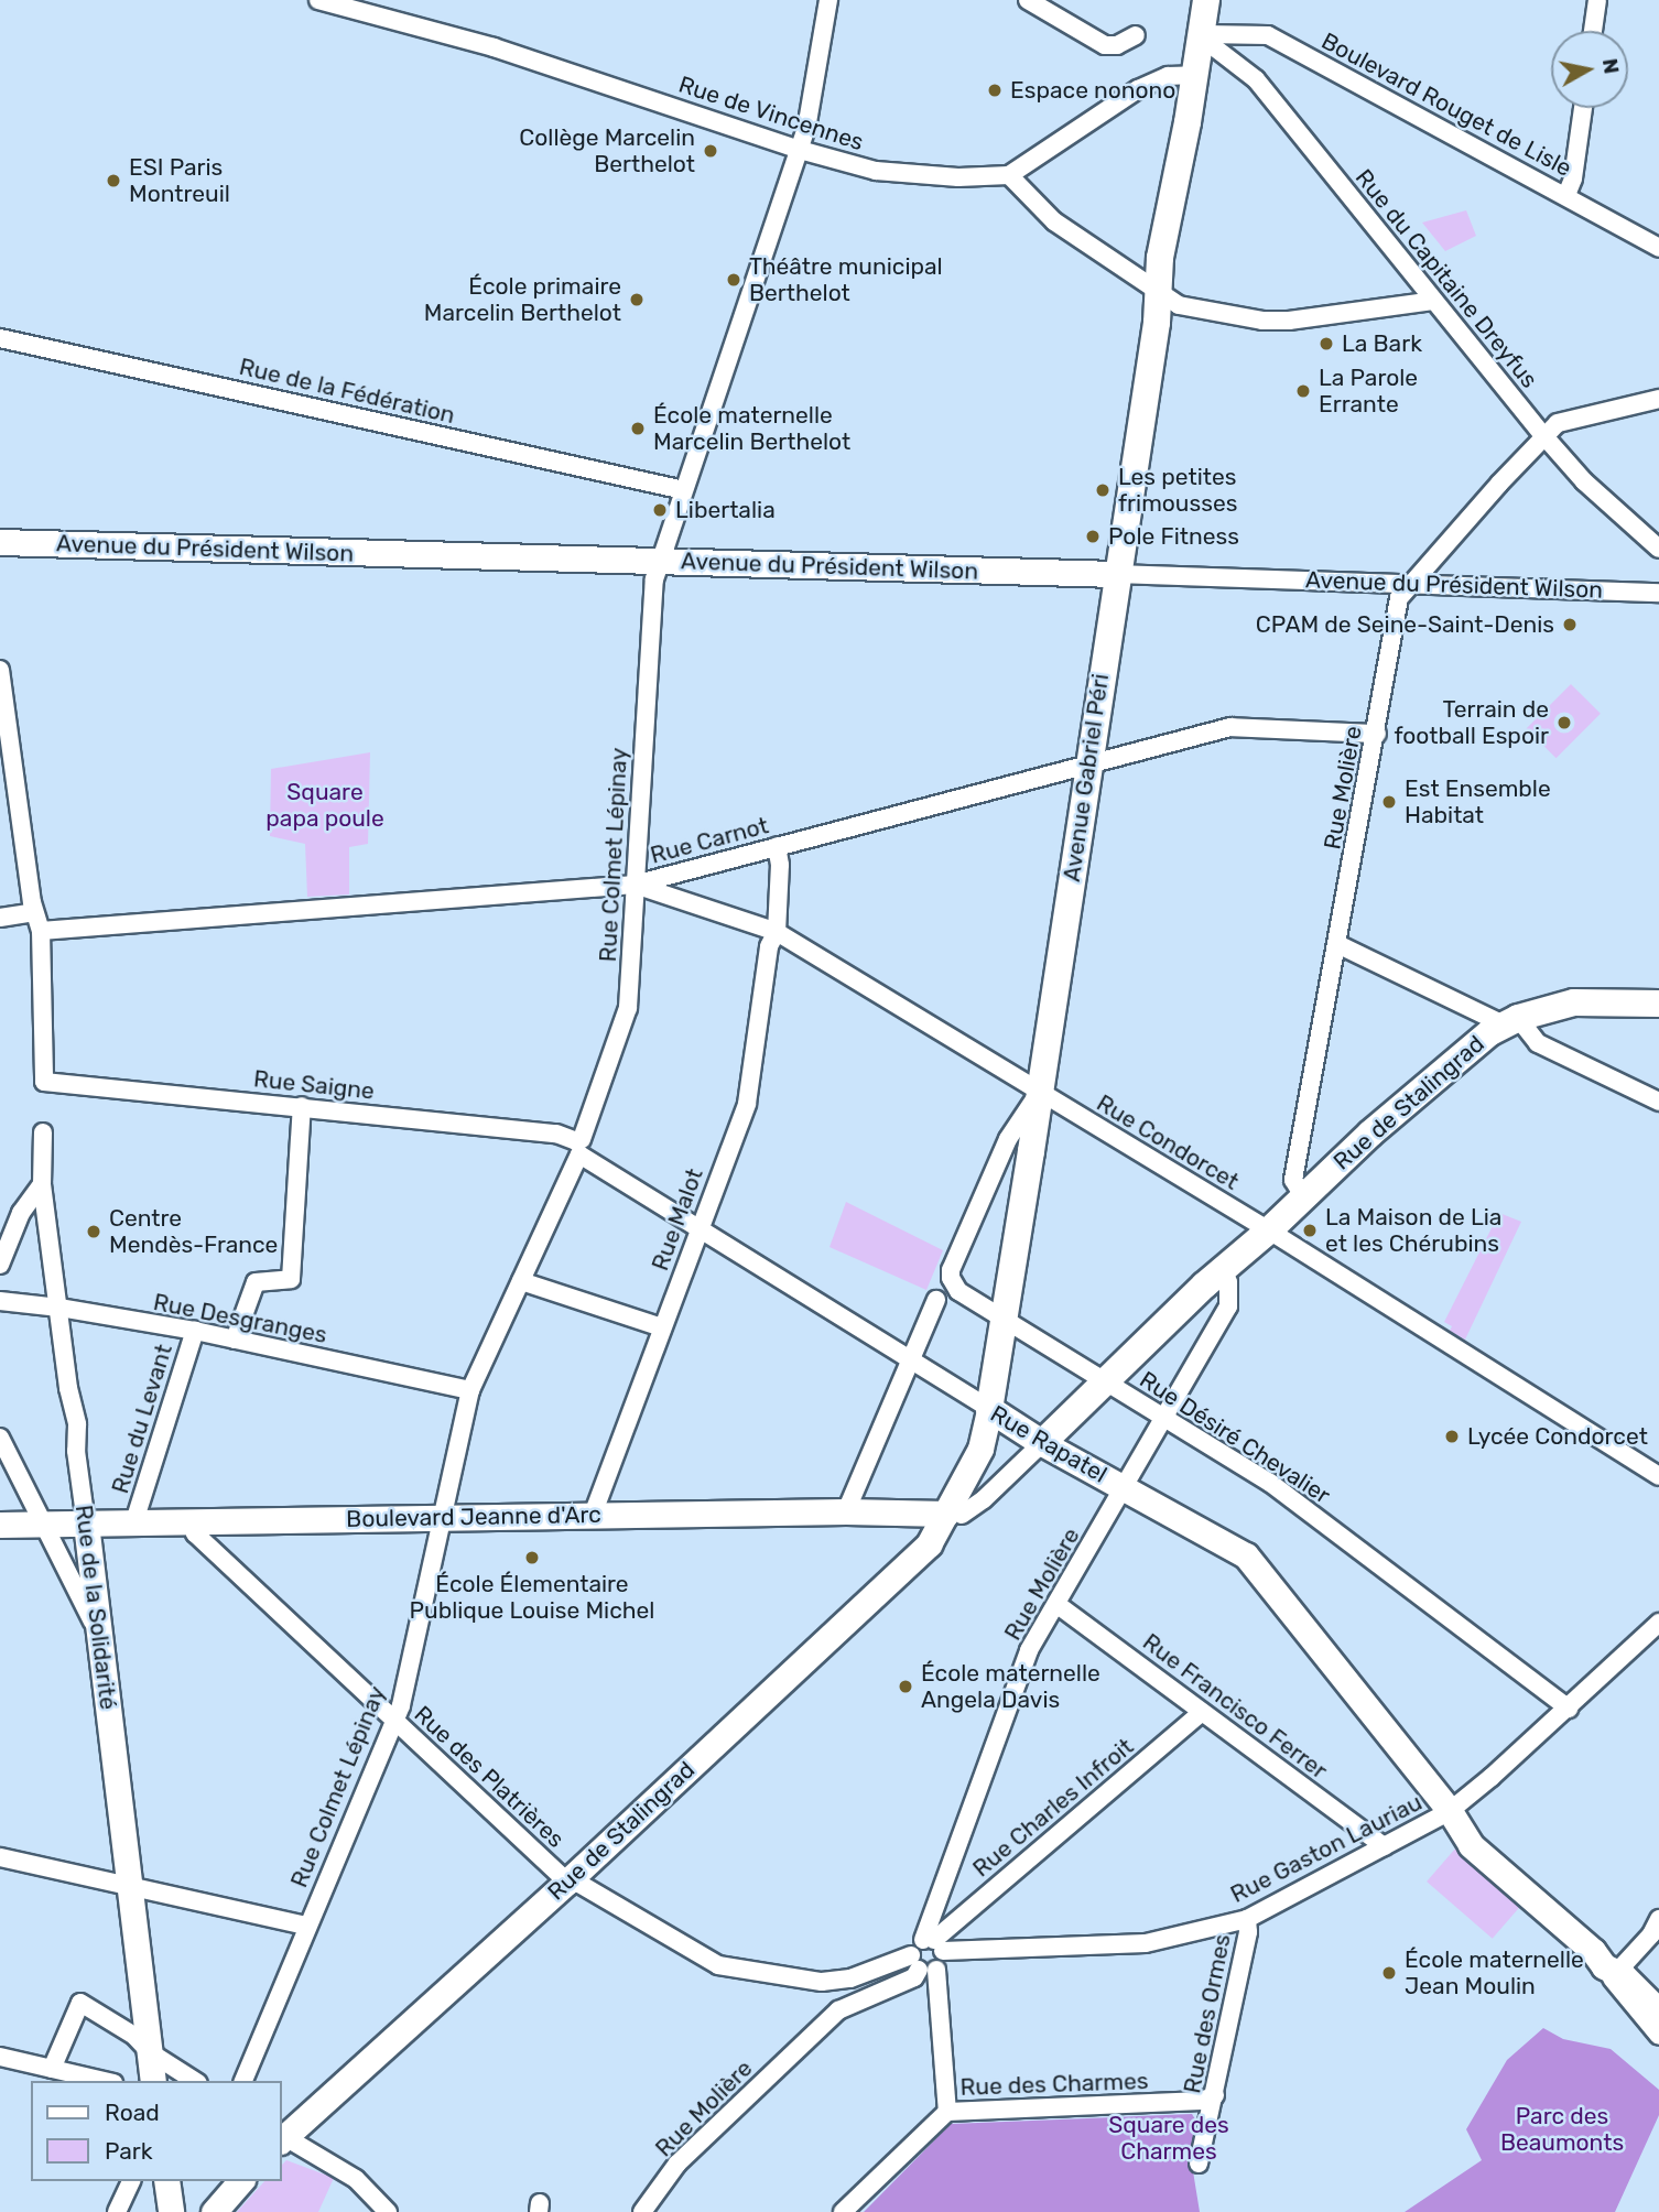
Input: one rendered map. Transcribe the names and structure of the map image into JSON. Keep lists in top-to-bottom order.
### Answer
{
  "streets": {
    "main road": ["Avenue Gabriel Péri", "Rue de Stalingrad", "Rue Rapatel"],
    "street": [
      "Boulevard Rouget de Lisle",
      "Rue de Vincennes",
      "Rue du Capitaine Dreyfus",
      "Rue de la Fédération",
      "Avenue du Président Wilson",
      "Rue Molière",
      "Rue Carnot",
      "Rue Colmet Lépinay",
      "Rue Saigne",
      "Rue Condorcet",
      "Rue Malot",
      "Rue Desgranges",
      "Rue du Levant",
      "Rue Désiré Chevalier",
      "Boulevard Jeanne d'Arc",
      "Rue de la Solidarité",
      "Rue Francisco Ferrer",
      "Rue des Platrières",
      "Rue Charles Infroit",
      "Rue Gaston Lauriau",
      "Rue des Ormes",
      "Rue des Charmes"
    ]
  },
  "crossings": [
    ["Boulevard Rouget de Lisle", "Rue du Capitaine Dreyfus"],
    ["Boulevard Rouget de Lisle", "Avenue Gabriel Péri"],
    ["Rue de Vincennes", "Rue Colmet Lépinay"],
    ["Rue du Capitaine Dreyfus", "Avenue Gabriel Péri"],
    ["Rue du Capitaine Dreyfus", "Rue Molière"],
    ["Rue de la Fédération", "Rue Colmet Lépinay"],
    ["Avenue du Président Wilson", "Avenue Gabriel Péri"],
    ["Avenue du Président Wilson", "Rue Molière"],
    ["Avenue du Président Wilson", "Rue Colmet Lépinay"],
    ["Avenue Gabriel Péri", "Rue Carnot"],
    ["Avenue Gabriel Péri", "Rue de Stalingrad"],
    ["Avenue Gabriel Péri", "Rue Condorcet"],
    ["Avenue Gabriel Péri", "Rue Désiré Chevalier"],
    ["Avenue Gabriel Péri", "Rue Rapatel"],
    ["Avenue Gabriel Péri", "Boulevard Jeanne d'Arc"],
    ["Rue Molière", "Rue Carnot"],
    ["Rue Molière", "Rue de Stalingrad"],
    ["Rue Molière", "Rue Désiré Chevalier"],
    ["Rue Molière", "Rue Rapatel"],
    ["Rue Molière", "Rue Francisco Ferrer"],
    ["Rue Molière", "Rue des Platrières"],
    ["Rue Molière", "Rue Charles Infroit"],
    ["Rue Molière", "Rue Gaston Lauriau"],
    ["Rue Carnot", "Rue Colmet Lépinay"],
    ["Rue Carnot", "Rue Saigne"],
    ["Rue Carnot", "Rue Condorcet"],
    ["Rue Carnot", "Rue Malot"],
    ["Rue Colmet Lépinay", "Rue Saigne"],
    ["Rue Colmet Lépinay", "Rue Condorcet"],
    ["Rue Colmet Lépinay", "Rue Desgranges"],
    ["Rue Colmet Lépinay", "Rue Rapatel"],
    ["Rue Colmet Lépinay", "Boulevard Jeanne d'Arc"],
    ["Rue Colmet Lépinay", "Rue des Platrières"],
    ["Rue Saigne", "Rue Rapatel"],
    ["Rue de Stalingrad", "Rue Condorcet"],
    ["Rue de Stalingrad", "Rue Désiré Chevalier"],
    ["Rue de Stalingrad", "Rue Rapatel"],
    ["Rue de Stalingrad", "Boulevard Jeanne d'Arc"],
    ["Rue de Stalingrad", "Rue des Platrières"],
    ["Rue Condorcet", "Rue Malot"],
    ["Rue Condorcet", "Rue Désiré Chevalier"],
    ["Rue Malot", "Rue Rapatel"],
    ["Rue Malot", "Boulevard Jeanne d'Arc"],
    ["Rue Desgranges", "Rue du Levant"],
    ["Rue Desgranges", "Rue de la Solidarité"],
    ["Rue du Levant", "Boulevard Jeanne d'Arc"],
    ["Rue Désiré Chevalier", "Rue Gaston Lauriau"],
    ["Rue Rapatel", "Rue Gaston Lauriau"],
    ["Boulevard Jeanne d'Arc", "Rue de la Solidarité"],
    ["Boulevard Jeanne d'Arc", "Rue des Platrières"],
    ["Rue Francisco Ferrer", "Rue Charles Infroit"],
    ["Rue Francisco Ferrer", "Rue Gaston Lauriau"],
    ["Rue Charles Infroit", "Rue Gaston Lauriau"],
    ["Rue Gaston Lauriau", "Rue des Ormes"],
    ["Rue des Ormes", "Rue des Charmes"]
  ],
  "parks": ["Square papa poule", "Parc des Beaumonts", "Square des Charmes"],
  "places": [
    "Espace nonono",
    "Collège Marcelin Berthelot",
    "ESI Paris Montreuil",
    "Théâtre municipal Berthelot",
    "École primaire Marcelin Berthelot",
    "La Bark",
    "La Parole Errante",
    "École maternelle Marcelin Berthelot",
    "Les petites frimousses",
    "Libertalia",
    "Pole Fitness",
    "CPAM de Seine-Saint-Denis",
    "Terrain de football Espoir",
    "Est Ensemble Habitat",
    "La Maison de Lia et les Chérubins",
    "Centre Mendès-France",
    "Lycée Condorcet",
    "École Élementaire Publique Louise Michel",
    "École maternelle Angela Davis",
    "École maternelle Jean Moulin"
  ],
  "legend": ["Road", "Park"],
  "north": "right"
}
